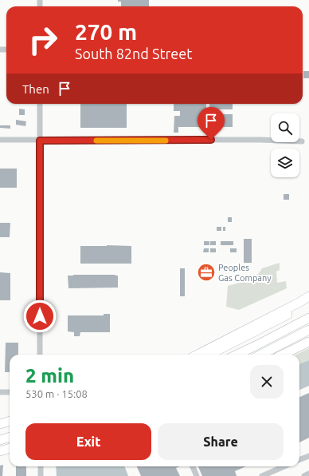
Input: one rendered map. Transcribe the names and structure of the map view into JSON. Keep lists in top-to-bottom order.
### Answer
{
  "places": {
    "office": ["Peoples Gas Company"]
  },
  "page": {
    "turn": ["270 m", "South 82nd Street"],
    "then": "Then",
    "heading": ["2 min", "530 m · 15:08"],
    "buttons": ["Exit", "Share"]
  }
}
